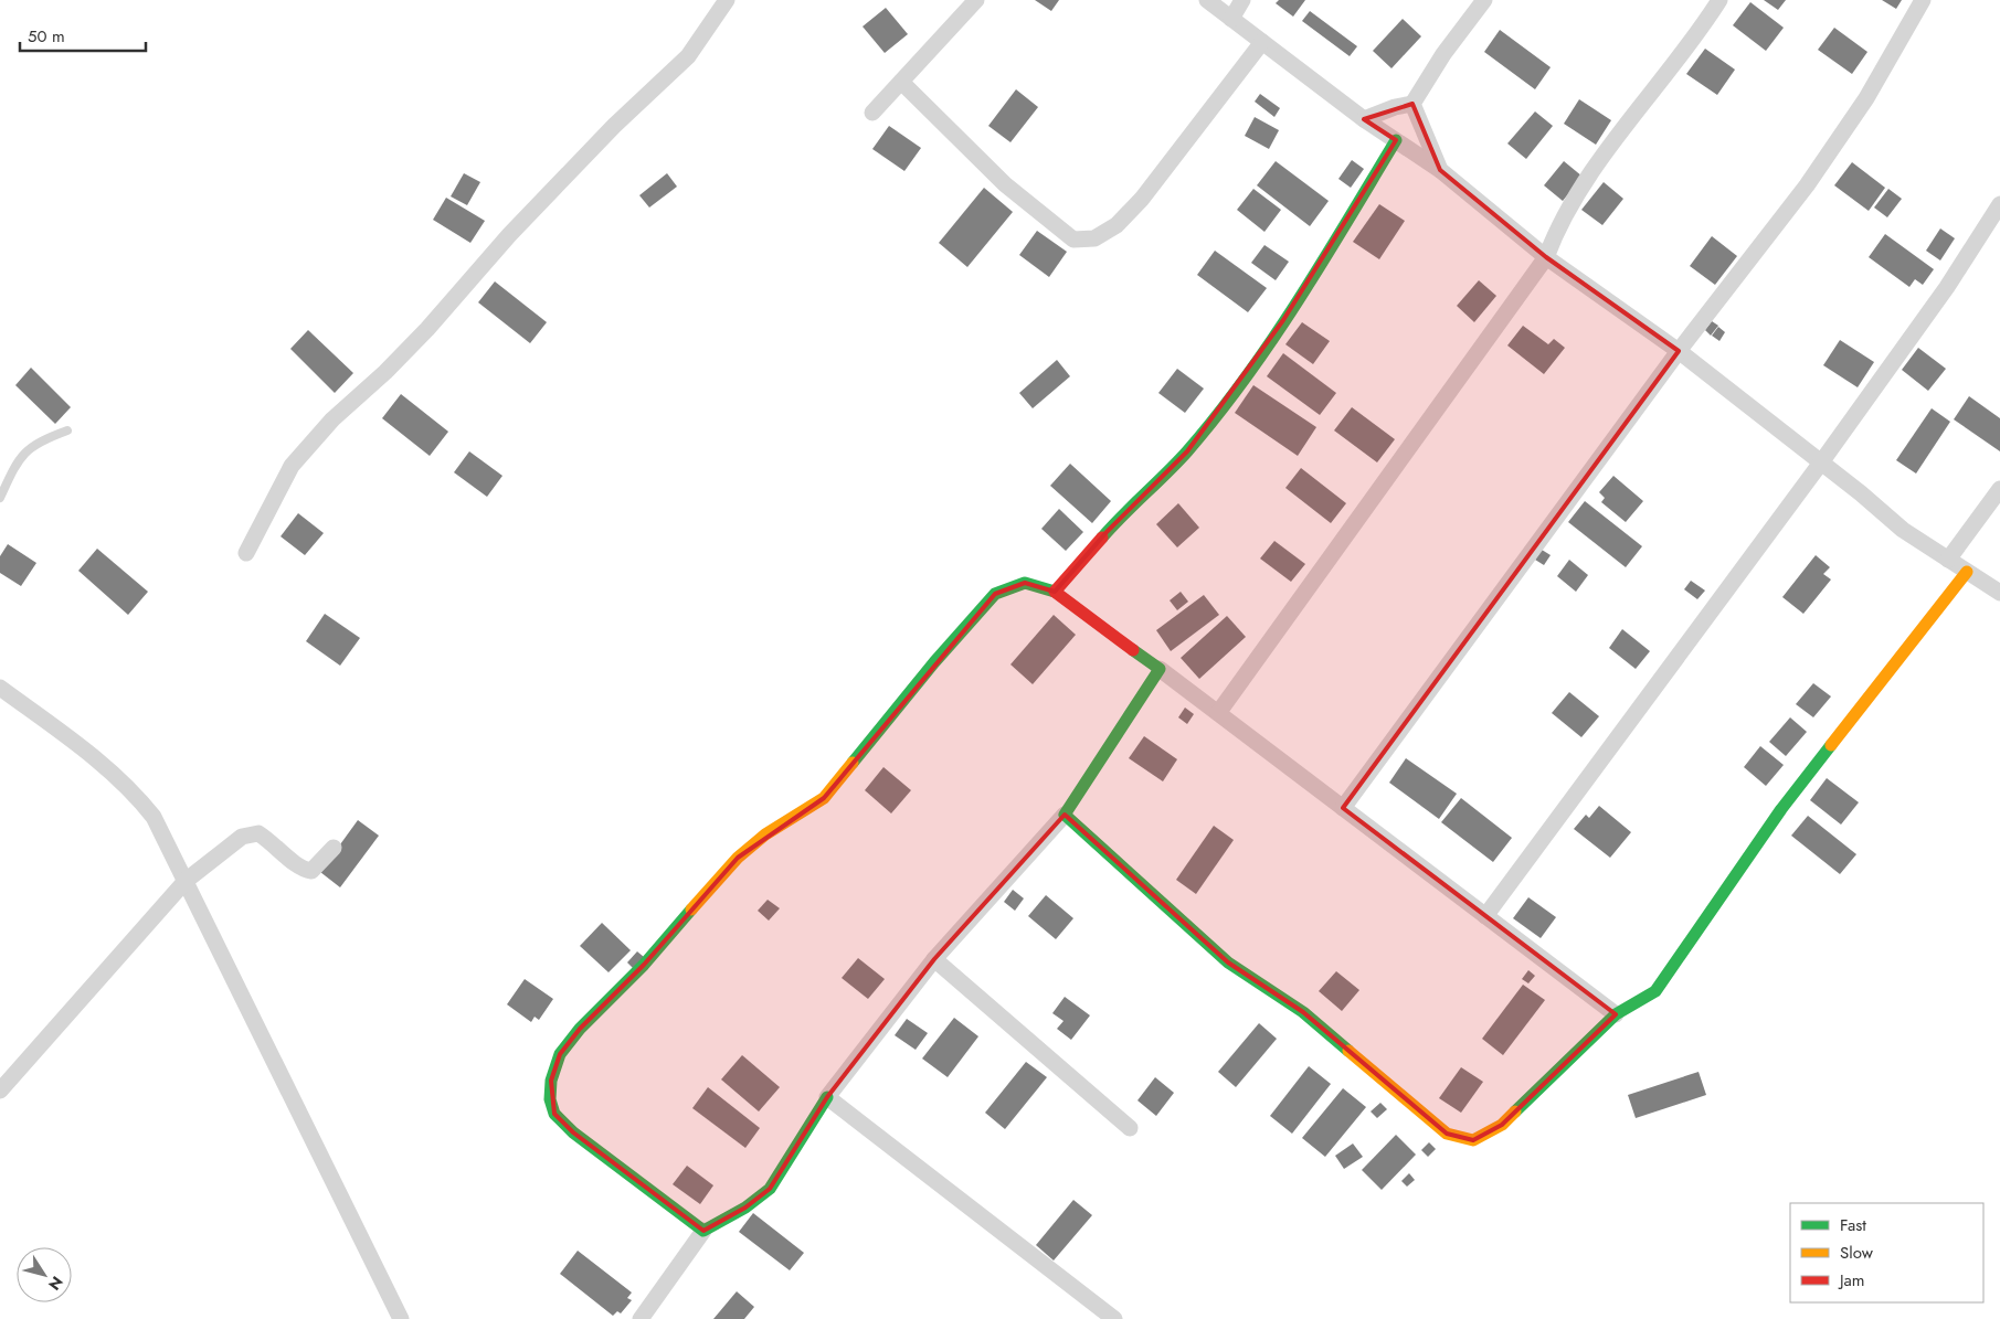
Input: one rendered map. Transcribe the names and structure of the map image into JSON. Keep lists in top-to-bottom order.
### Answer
{
  "legend": ["Fast", "Slow", "Jam"],
  "scale_bar": "50 m",
  "north": "bottom right"
}
